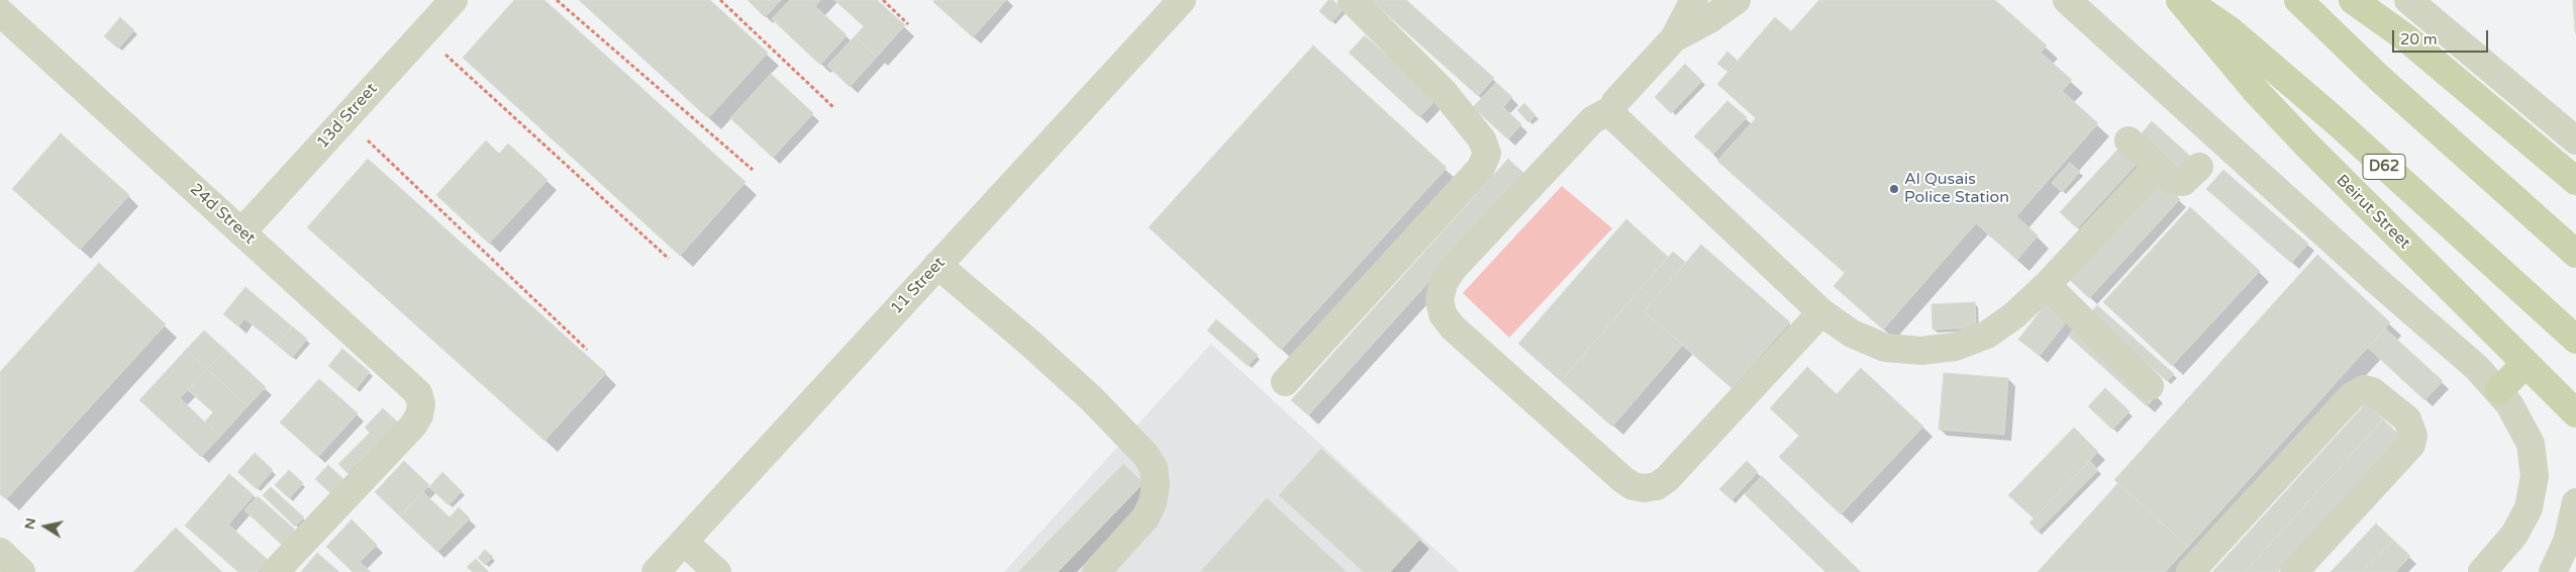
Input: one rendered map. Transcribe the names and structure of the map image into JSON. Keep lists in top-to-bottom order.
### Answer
{
  "streets": {
    "main road": ["D62", "Beirut Street"],
    "street": ["13d Street", "24d Street", "11 Street"]
  },
  "crossings": [
    ["13d Street", "24d Street"]
  ],
  "places": ["Al Qusais Police Station"],
  "scale_bar": "20 m",
  "north": "left"
}
